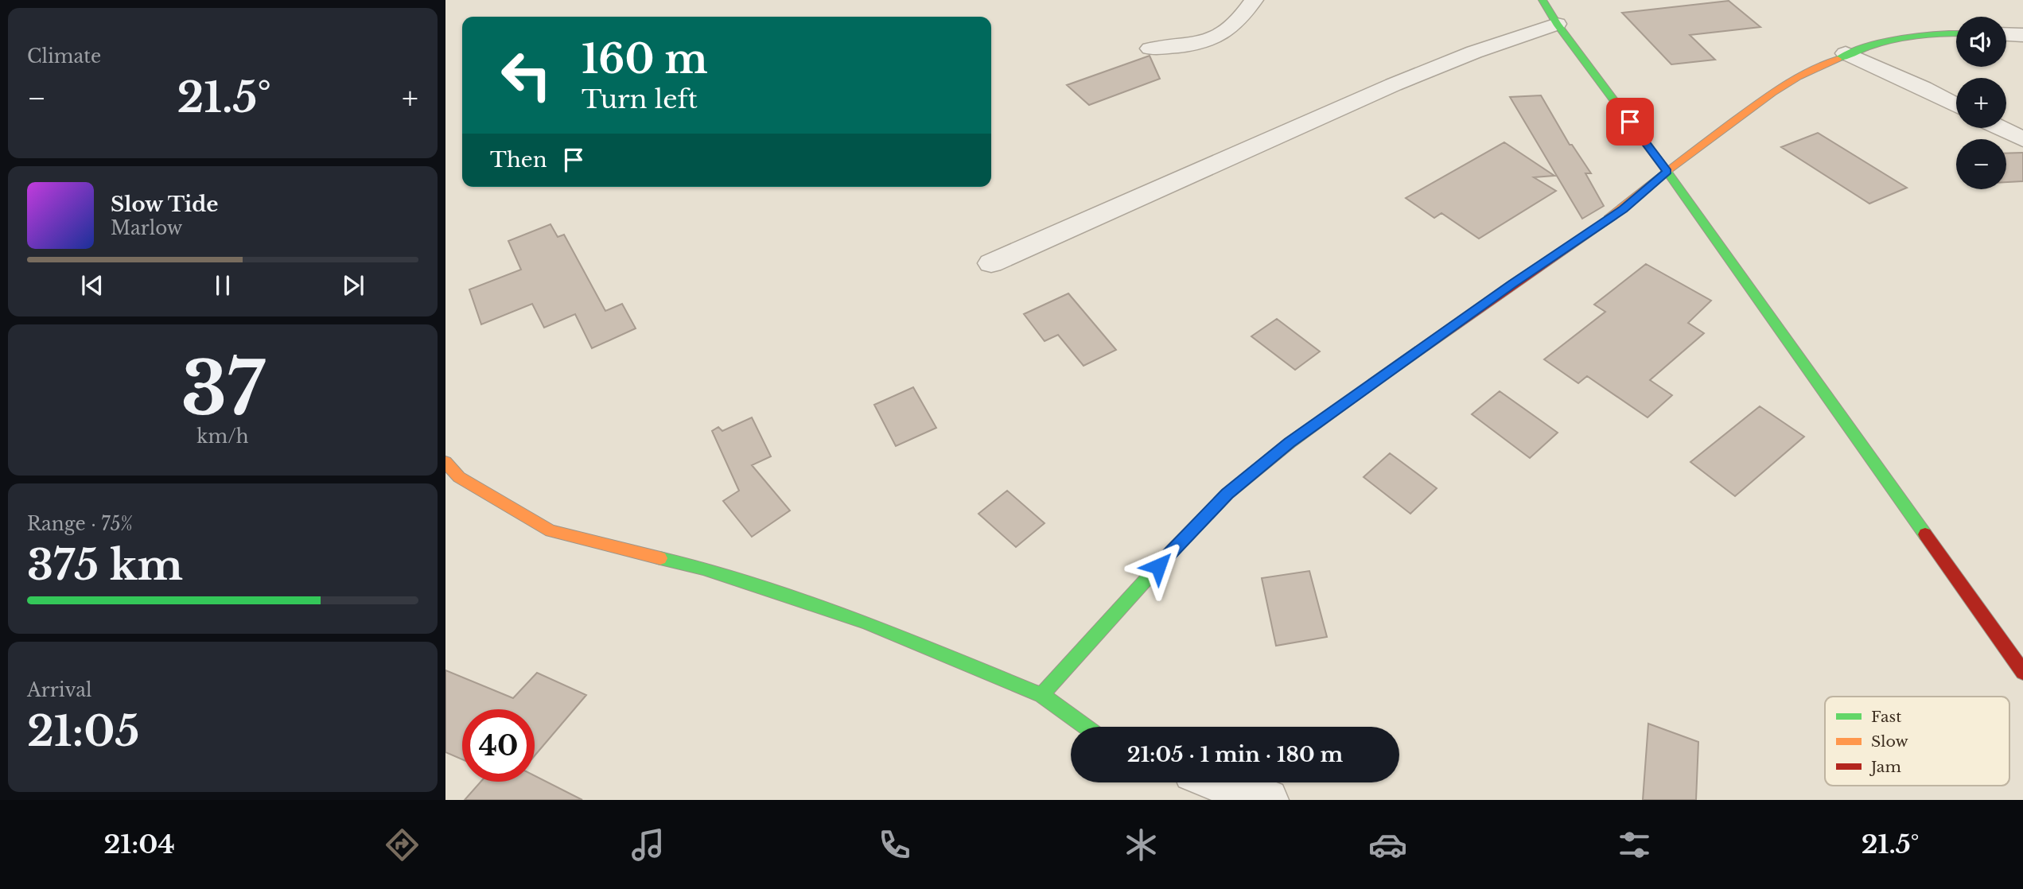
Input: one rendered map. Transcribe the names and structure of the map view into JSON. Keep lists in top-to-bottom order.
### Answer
{
  "legend": ["Fast", "Slow", "Jam"],
  "page": {
    "tile": [
      "Climate",
      ["37", "km/h"],
      ["Range · 75%", "375 km"],
      ["Arrival", "21:05"]
    ],
    "map_buttons": ["+", "−"],
    "turn": ["160 m", "Turn left"],
    "heat": ["−", "21.5°", "+"],
    "then": "Then",
    "song": ["Slow Tide", "Marlow"],
    "limit": "40",
    "trip": "21:05 · 1 min · 180 m",
    "tabs": ["21:04", "21.5°"]
  }
}
